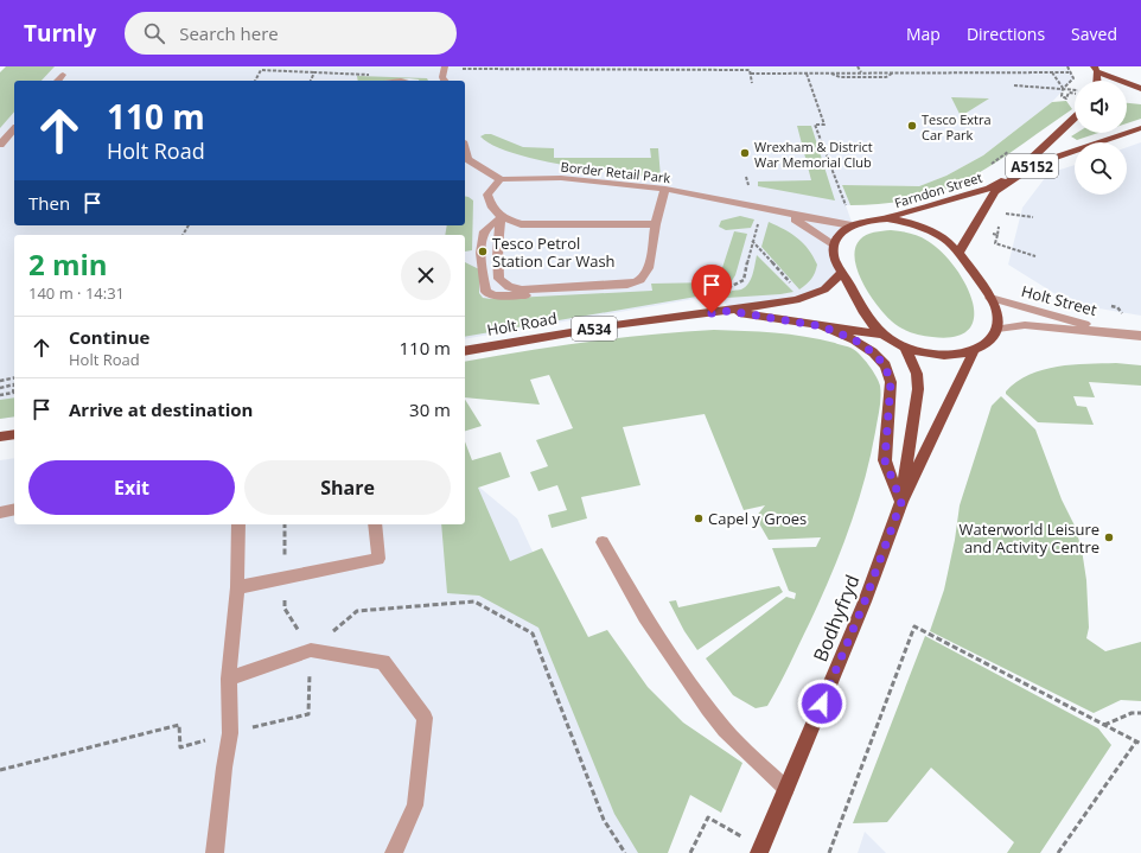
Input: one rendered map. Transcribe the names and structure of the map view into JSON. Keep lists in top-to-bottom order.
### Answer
{
  "streets": {
    "main road": [
      "A5152",
      "Farndon Street",
      "Holt Road",
      "A534",
      "Bodhyfryd"
    ],
    "street": ["Border Retail Park", "Holt Street"]
  },
  "crossings": [
    ["Border Retail Park", "Farndon Street"],
    ["Border Retail Park", "Holt Street"],
    ["Border Retail Park", "Holt Road"],
    ["Border Retail Park", "Bodhyfryd"],
    ["Farndon Street", "Holt Street"],
    ["Farndon Street", "Holt Road"],
    ["Farndon Street", "Bodhyfryd"],
    ["Holt Street", "Holt Road"],
    ["Holt Street", "Bodhyfryd"],
    ["Holt Road", "Bodhyfryd"]
  ],
  "places": [
    "Tesco Extra Car Park",
    "Wrexham & District War Memorial Club",
    "Tesco Petrol Station Car Wash",
    "Capel y Groes",
    "Waterworld Leisure and Activity Centre"
  ],
  "page": {
    "header": "Turnly",
    "search": "Search here",
    "nav": ["Map", "Directions", "Saved"],
    "turn": ["110 m", "Holt Road"],
    "then": "Then",
    "heading": ["2 min", "140 m · 14:31"],
    "list": [
      {
        "name": "Continue",
        "note": "Holt Road",
        "value": "110 m"
      },
      {
        "name": "Arrive at destination",
        "value": "30 m"
      }
    ],
    "buttons": ["Exit", "Share"]
  }
}
